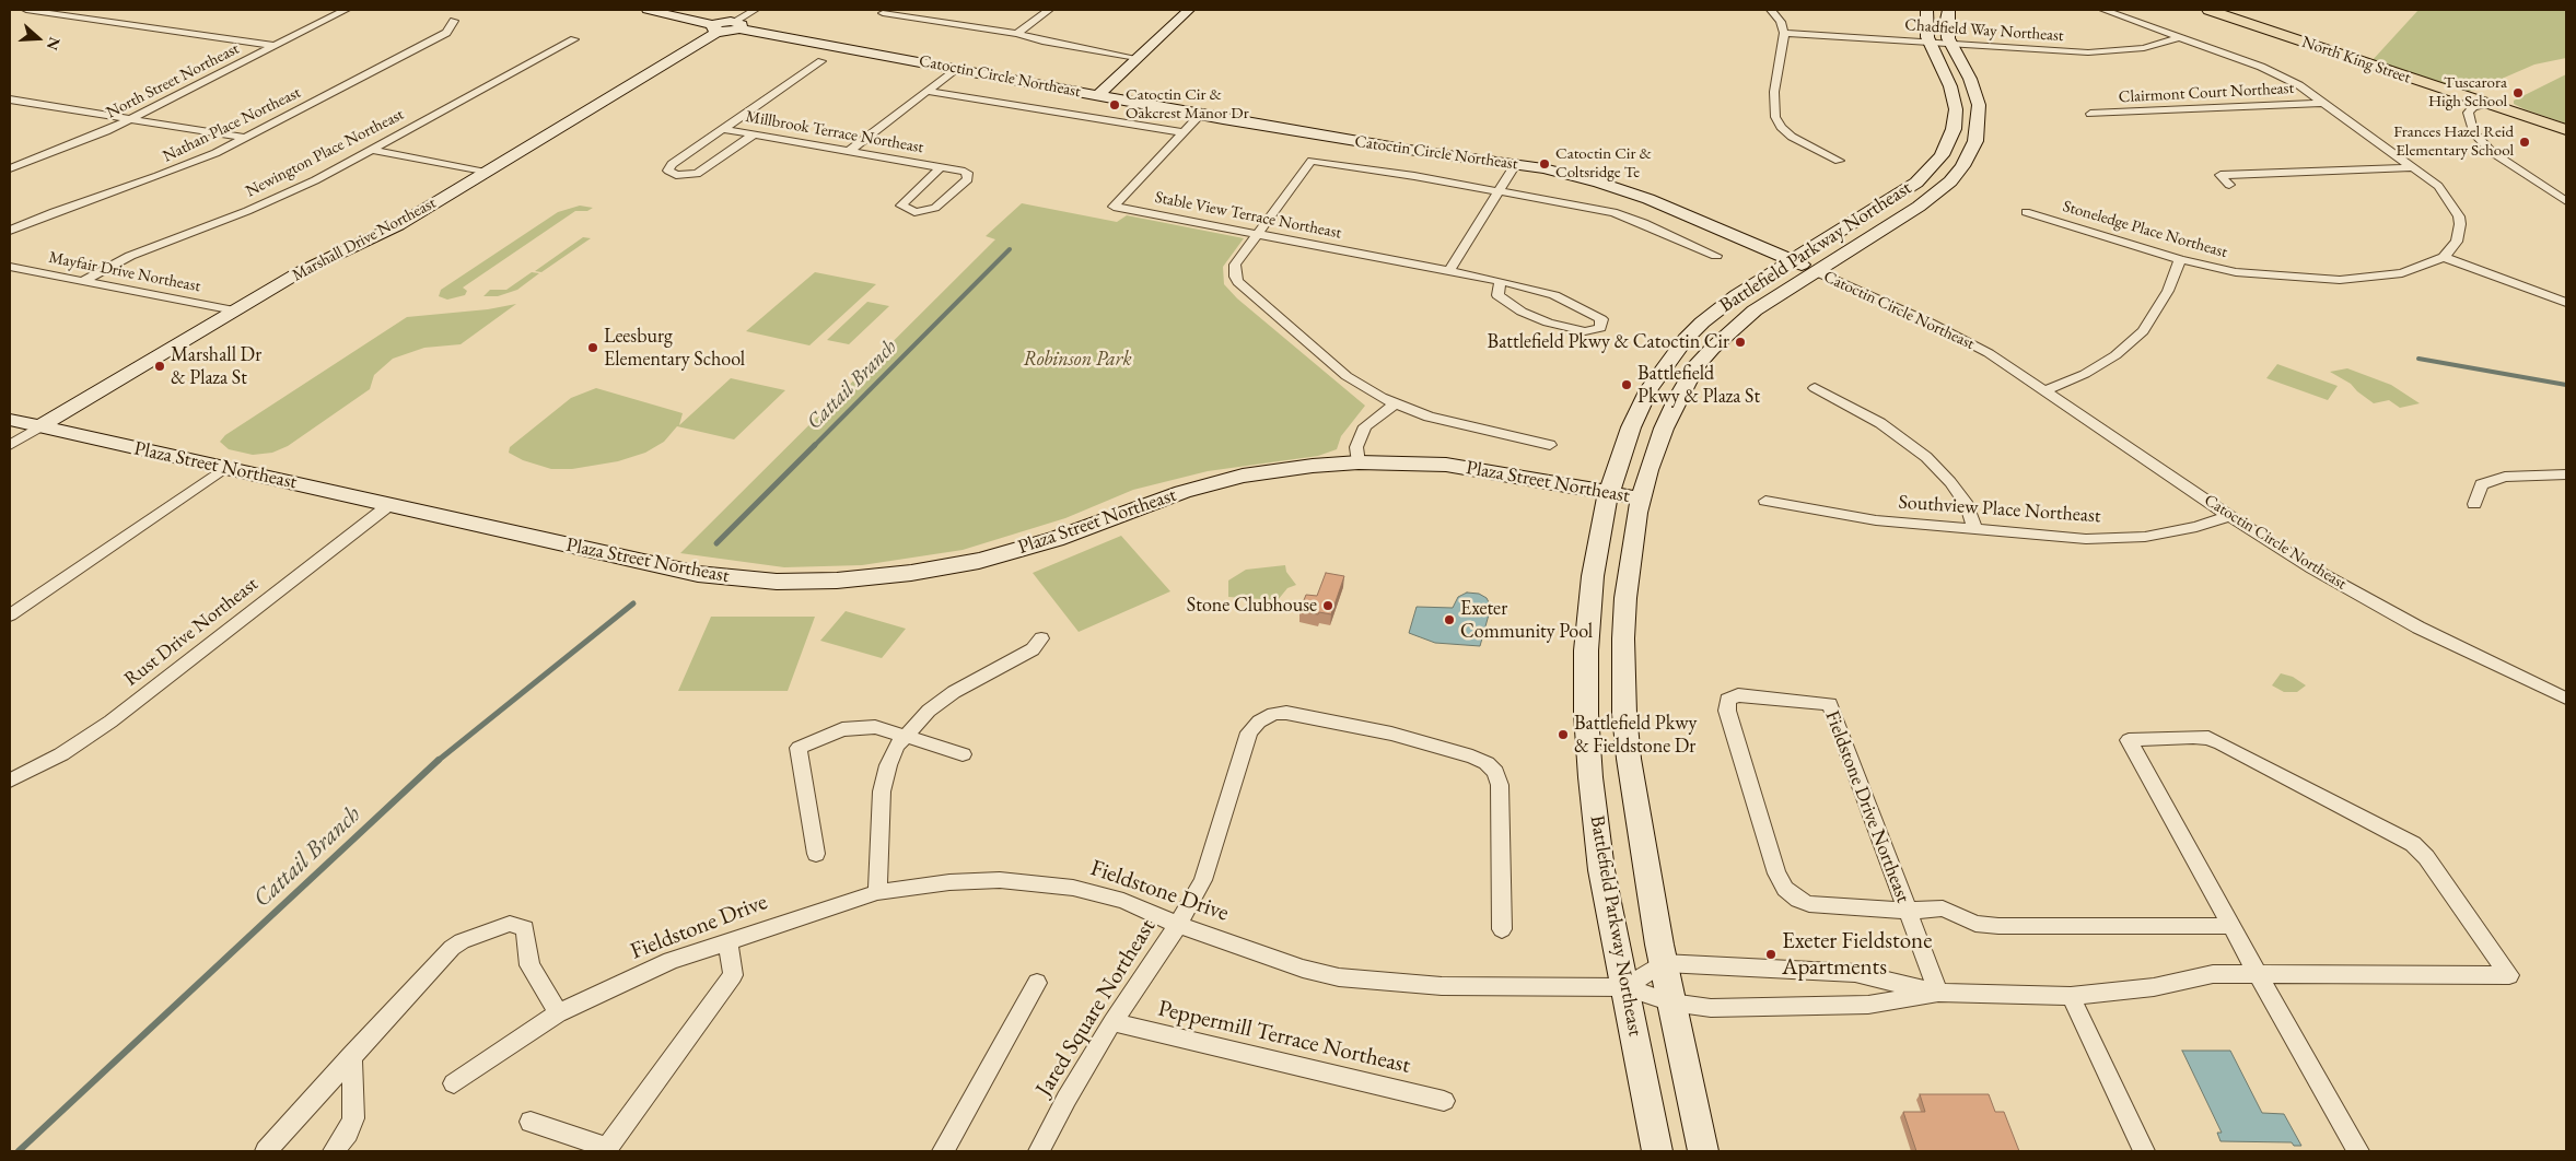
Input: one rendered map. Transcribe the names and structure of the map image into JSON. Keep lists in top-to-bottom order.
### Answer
{
  "streets": {
    "main road": [
      "North King Street",
      "Catoctin Circle Northeast",
      "Marshall Drive Northeast",
      "Battlefield Parkway Northeast",
      "Plaza Street Northeast"
    ],
    "street": [
      "Chadfield Way Northeast",
      "North Street Northeast",
      "Clairmont Court Northeast",
      "Nathan Place Northeast",
      "Millbrook Terrace Northeast",
      "Newington Place Northeast",
      "Stable View Terrace Northeast",
      "Stoneledge Place Northeast",
      "Mayfair Drive Northeast",
      "Southview Place Northeast",
      "Rust Drive Northeast",
      "Fieldstone Drive Northeast",
      "Fieldstone Drive",
      "Jared Square Northeast",
      "Peppermill Terrace Northeast"
    ]
  },
  "crossings": [
    ["Chadfield Way Northeast", "Battlefield Parkway Northeast"],
    ["Catoctin Circle Northeast", "Stable View Terrace Northeast"],
    ["Catoctin Circle Northeast", "Marshall Drive Northeast"],
    ["Catoctin Circle Northeast", "Battlefield Parkway Northeast"],
    ["Catoctin Circle Northeast", "Southview Place Northeast"],
    ["Newington Place Northeast", "Mayfair Drive Northeast"],
    ["Marshall Drive Northeast", "Mayfair Drive Northeast"],
    ["Marshall Drive Northeast", "Plaza Street Northeast"],
    ["Battlefield Parkway Northeast", "Plaza Street Northeast"],
    ["Battlefield Parkway Northeast", "Fieldstone Drive"],
    ["Plaza Street Northeast", "Rust Drive Northeast"],
    ["Fieldstone Drive", "Jared Square Northeast"],
    ["Jared Square Northeast", "Peppermill Terrace Northeast"]
  ],
  "water": ["Cattail Branch"],
  "parks": ["Robinson Park"],
  "places": [
    "Tuscarora High School",
    "Catoctin Cir & Oakcrest Manor Dr",
    "Frances Hazel Reid Elementary School",
    "Catoctin Cir & Coltsridge Te",
    "Battlefield Pkwy & Catoctin Cir",
    "Leesburg Elementary School",
    "Marshall Dr & Plaza St",
    "Battlefield Pkwy & Plaza St",
    "Stone Clubhouse",
    "Exeter Community Pool",
    "Battlefield Pkwy & Fieldstone Dr",
    "Exeter Fieldstone Apartments"
  ],
  "north": "right"
}
